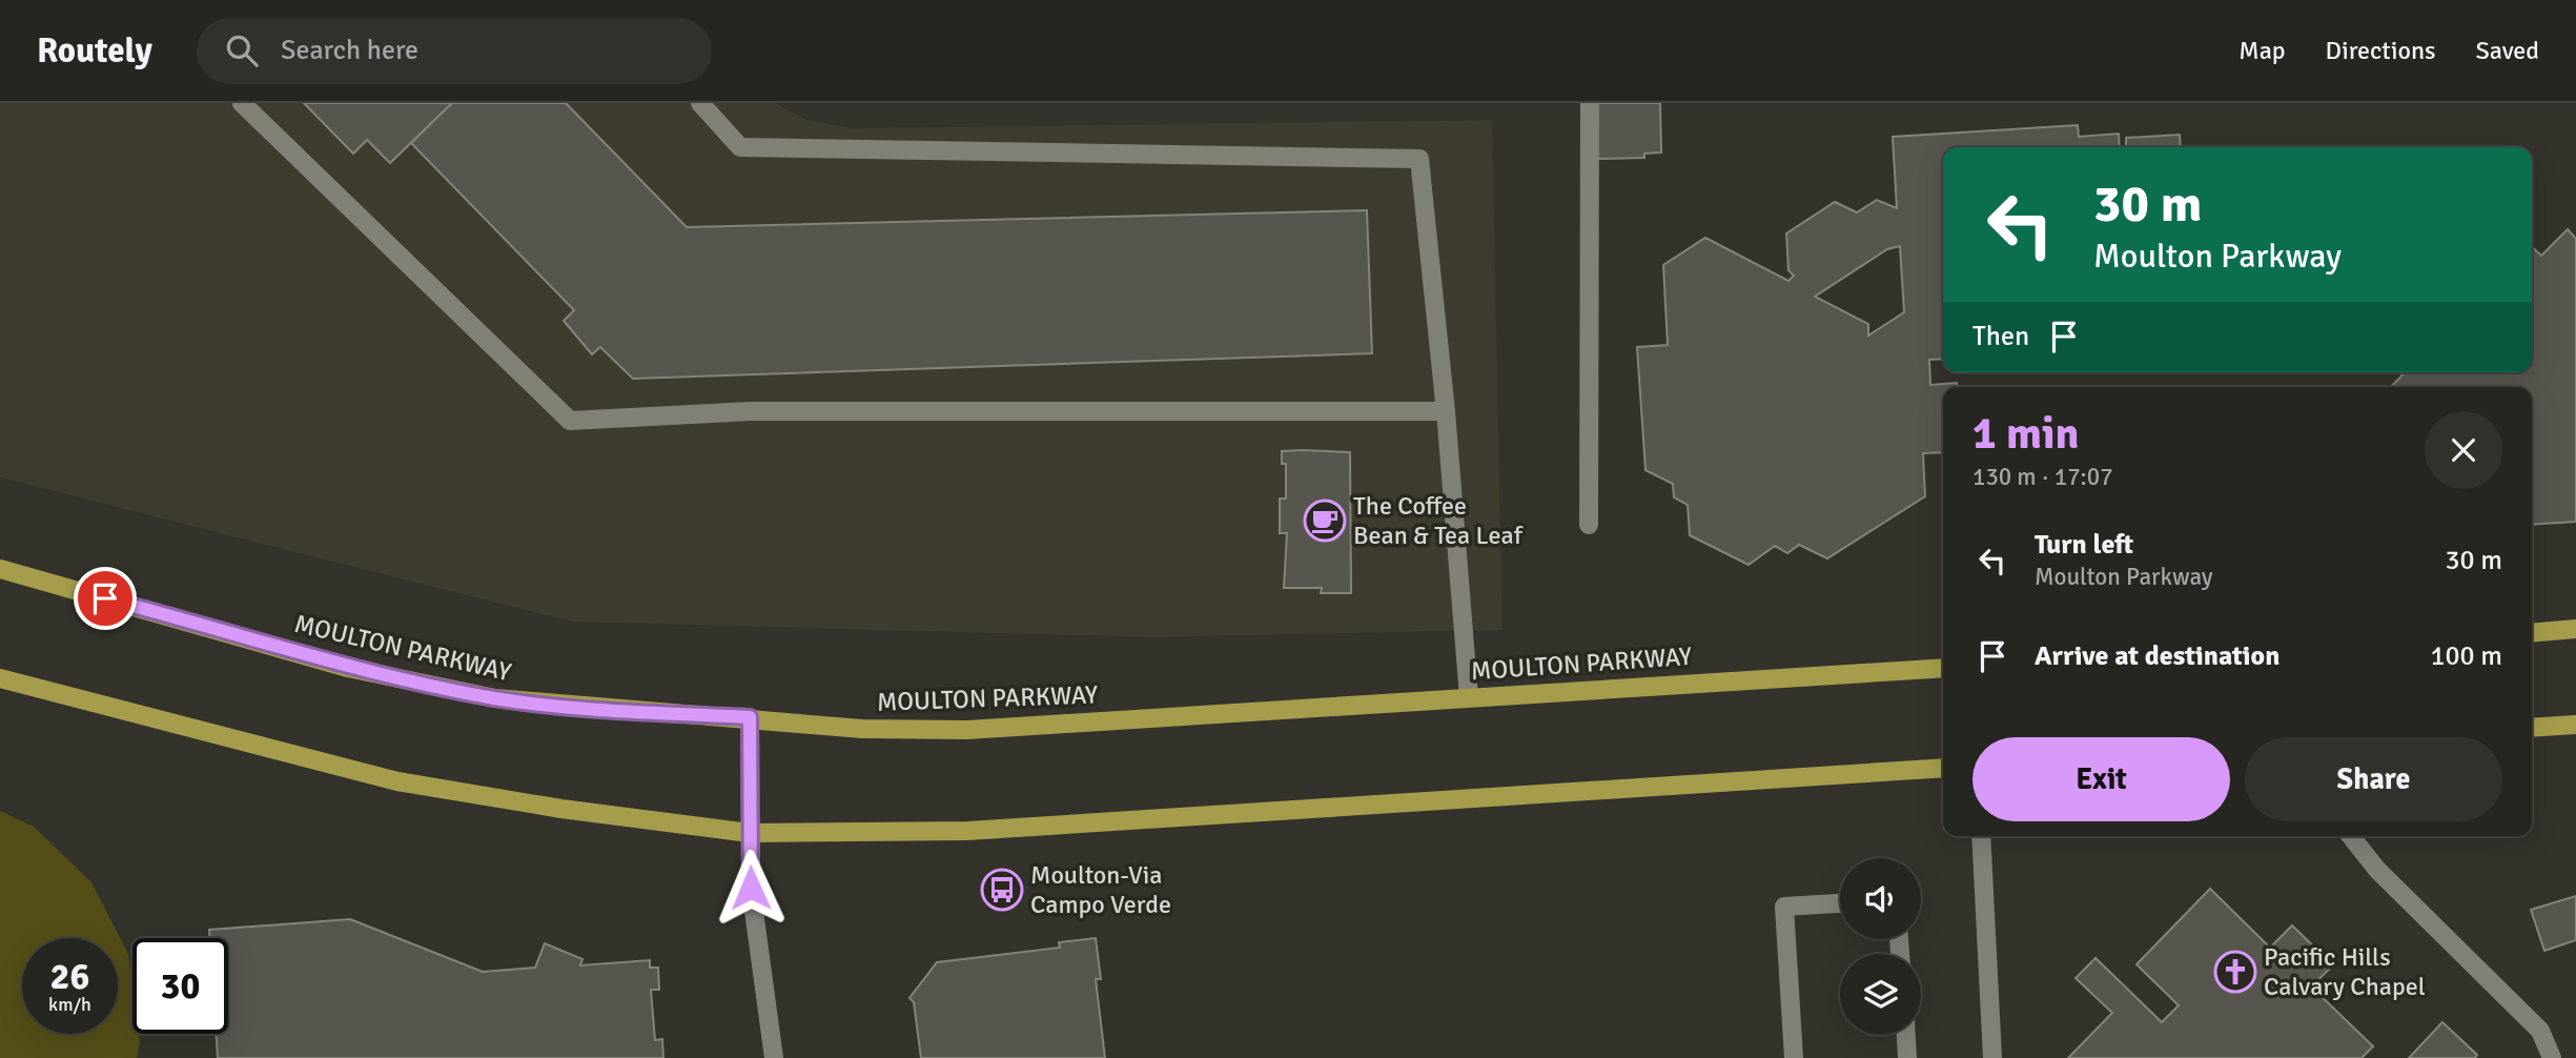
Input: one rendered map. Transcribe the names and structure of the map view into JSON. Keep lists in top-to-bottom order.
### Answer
{
  "streets": {
    "main road": ["MOULTON PARKWAY"]
  },
  "places": {
    "cafe": ["The Coffee Bean & Tea Leaf"],
    "bus stop": ["Moulton-Via Campo Verde"],
    "church": ["Pacific Hills Calvary Chapel"]
  },
  "page": {
    "header": "Routely",
    "search": "Search here",
    "nav": ["Map", "Directions", "Saved"],
    "turn": ["30 m", "Moulton Parkway"],
    "then": "Then",
    "heading": ["1 min", "130 m · 17:07"],
    "list": [
      {
        "name": "Turn left",
        "note": "Moulton Parkway",
        "value": "30 m"
      },
      {
        "name": "Arrive at destination",
        "value": "100 m"
      }
    ],
    "buttons": ["Exit", "Share"],
    "speed": "26 km/h",
    "limit": "30"
  }
}
